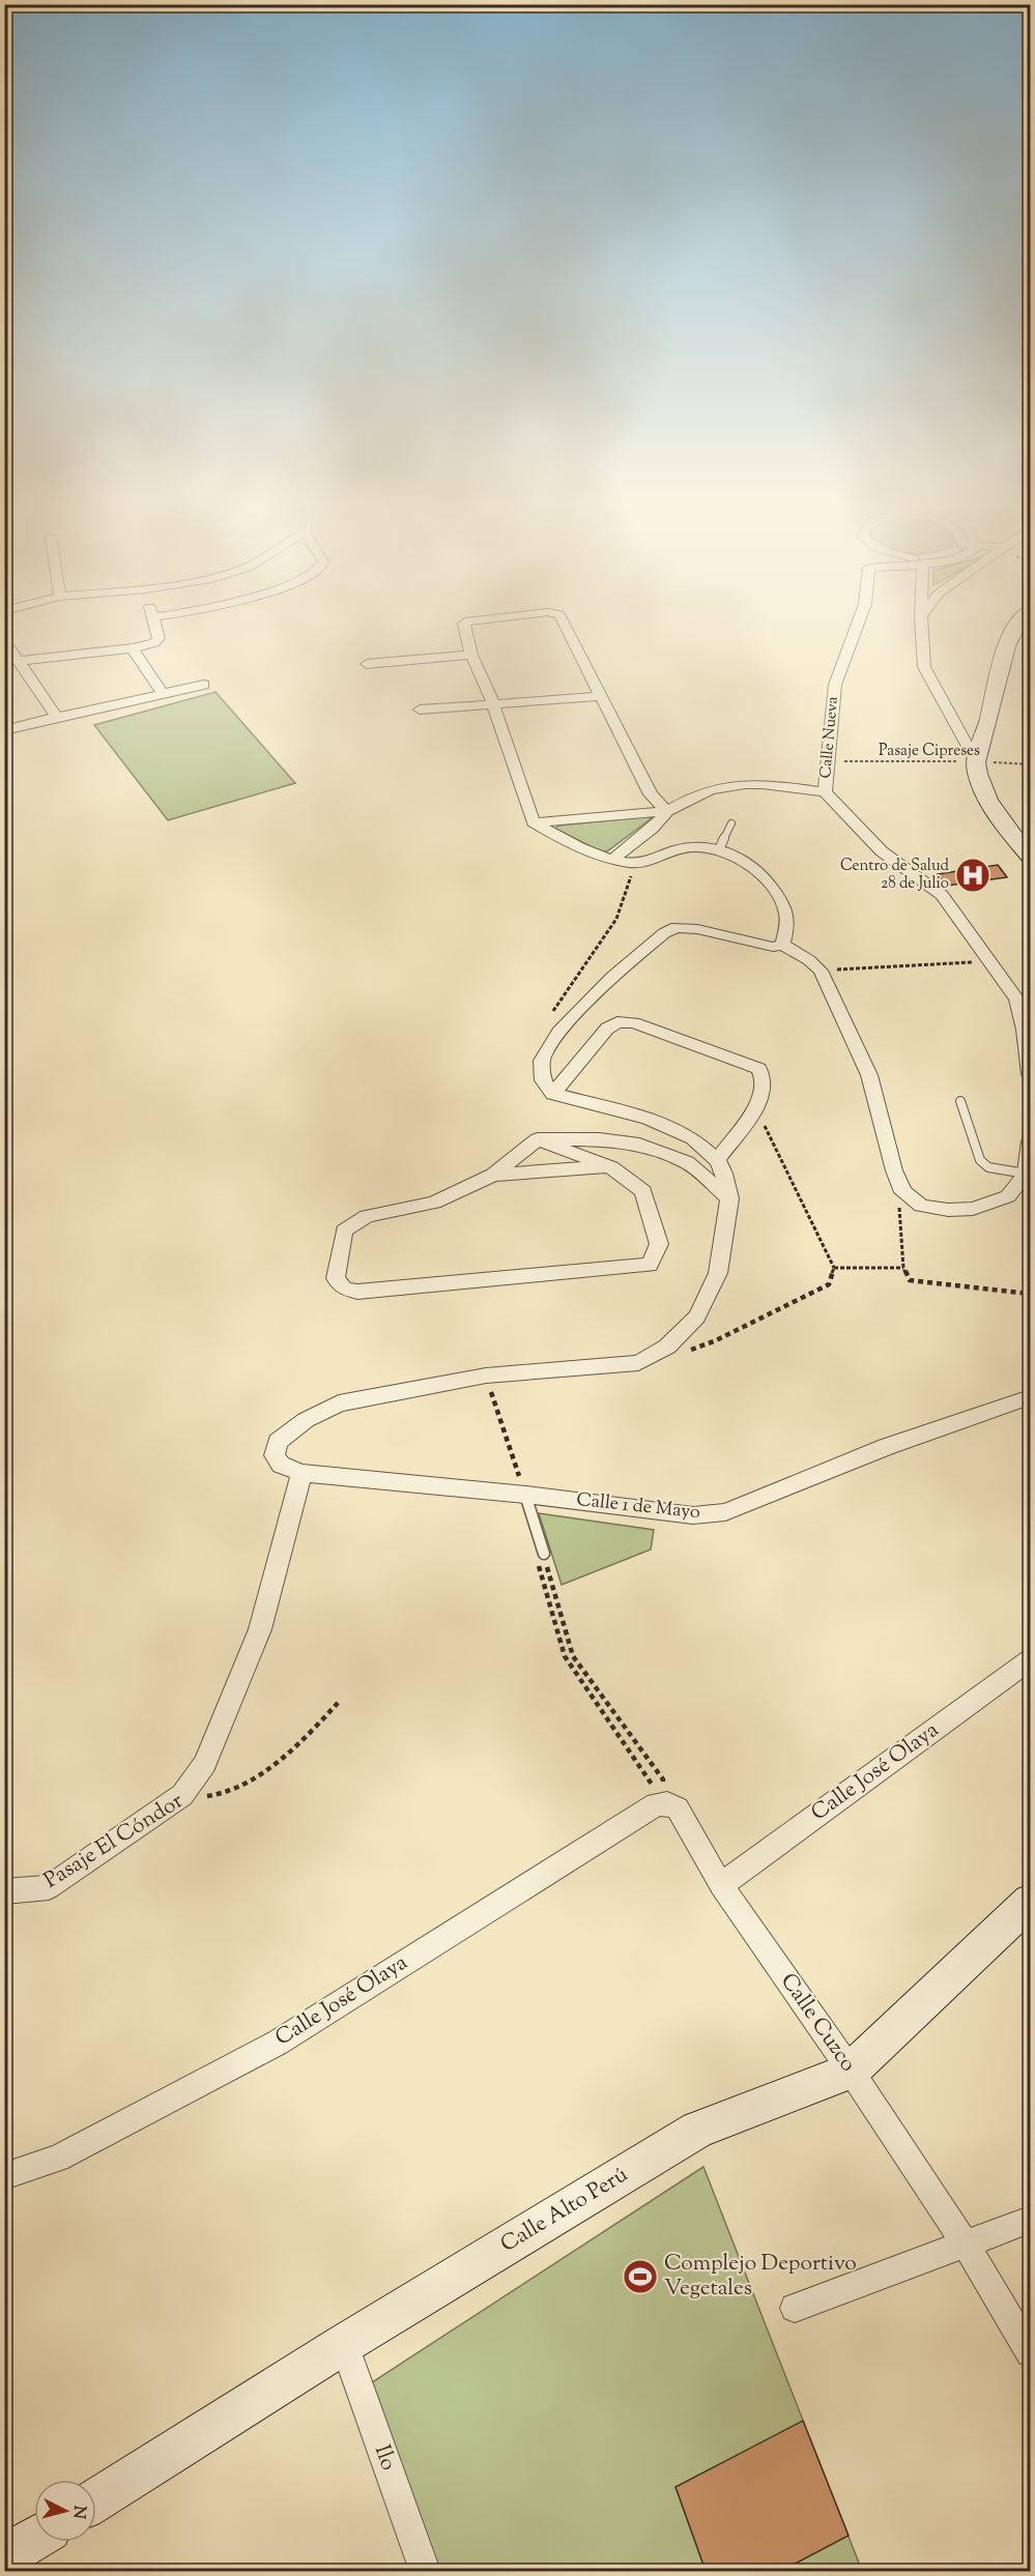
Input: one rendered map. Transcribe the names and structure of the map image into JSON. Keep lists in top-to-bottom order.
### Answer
{
  "streets": {
    "street": [
      "Calle Nueva",
      "Calle 1 de Mayo",
      "Calle José Olaya",
      "Pasaje El Cóndor",
      "Calle Cuzco",
      "Calle Alto Perú",
      "Ilo"
    ],
    "path": ["Pasaje Cipreses"]
  },
  "crossings": [
    ["Calle Nueva", "Pasaje Cipreses"],
    ["Calle José Olaya", "Calle Cuzco"],
    ["Calle Cuzco", "Calle Alto Perú"],
    ["Calle Alto Perú", "Ilo"]
  ],
  "places": {
    "hospital": ["Centro de Salud 28 de Julio"],
    "sports": ["Complejo Deportivo Vegetales"]
  },
  "north": "right"
}
